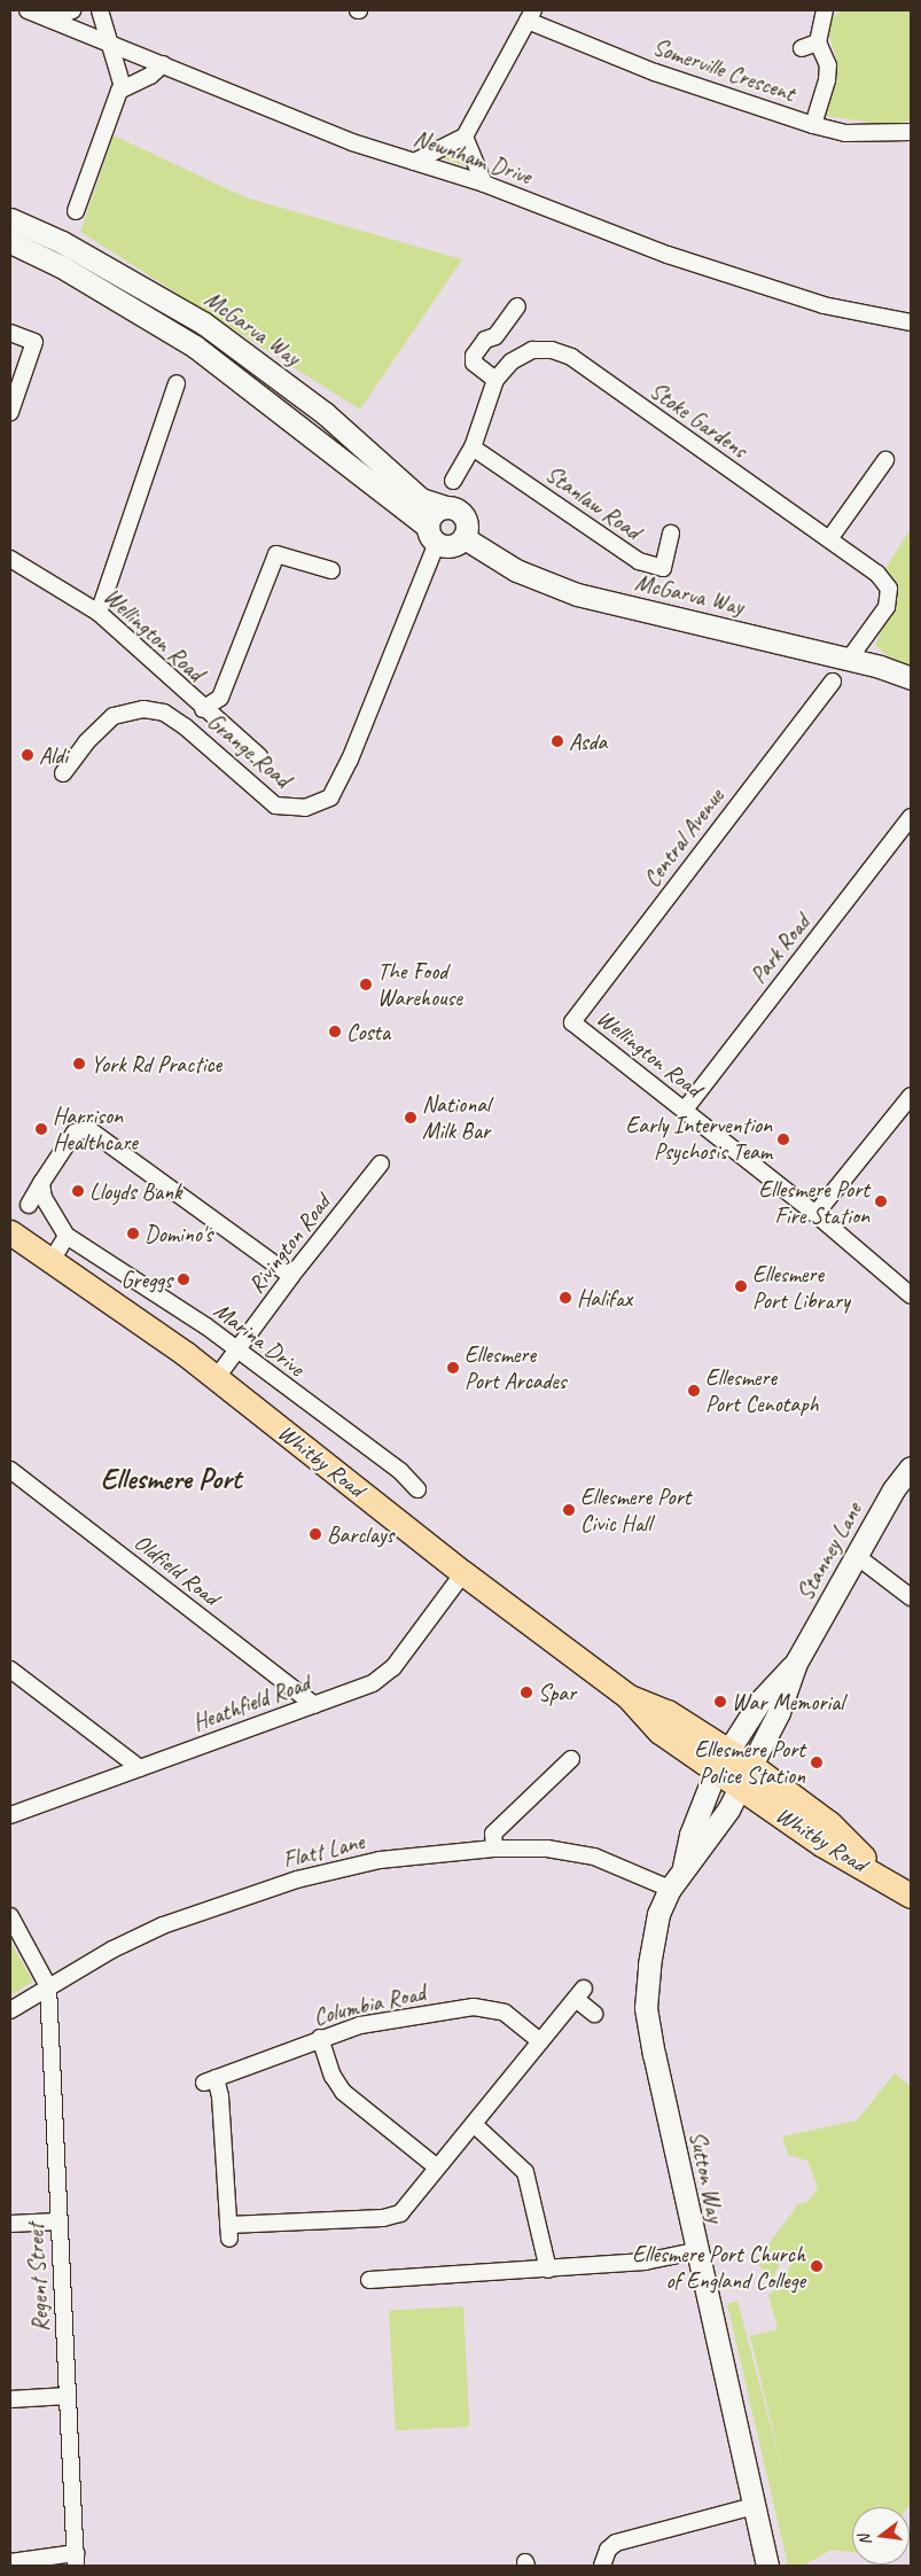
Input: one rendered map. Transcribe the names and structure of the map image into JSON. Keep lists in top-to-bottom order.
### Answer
{
  "streets": {
    "main road": ["Whitby Road"],
    "street": [
      "Somerville Crescent",
      "Newnham Drive",
      "McGarva Way",
      "Stoke Gardens",
      "Stanlaw Road",
      "Wellington Road",
      "Grange Road",
      "Central Avenue",
      "Park Road",
      "Rivington Road",
      "Marina Drive",
      "Stanney Lane",
      "Oldfield Road",
      "Heathfield Road",
      "Flatt Lane",
      "Columbia Road",
      "Sutton Way",
      "Regent Street"
    ]
  },
  "crossings": [
    ["McGarva Way", "Stoke Gardens"],
    ["McGarva Way", "Grange Road"],
    ["Stoke Gardens", "Stanlaw Road"],
    ["Wellington Road", "Central Avenue"],
    ["Wellington Road", "Park Road"],
    ["Rivington Road", "Marina Drive"],
    ["Rivington Road", "Whitby Road"],
    ["Whitby Road", "Stanney Lane"],
    ["Whitby Road", "Heathfield Road"],
    ["Whitby Road", "Sutton Way"],
    ["Stanney Lane", "Sutton Way"],
    ["Oldfield Road", "Heathfield Road"],
    ["Flatt Lane", "Sutton Way"],
    ["Flatt Lane", "Regent Street"]
  ],
  "districts": ["Ellesmere Port"],
  "places": [
    "Asda",
    "Aldi",
    "The Food Warehouse",
    "Costa",
    "York Rd Practice",
    "National Milk Bar",
    "Harrison Healthcare",
    "Early Intervention Psychosis Team",
    "Lloyds Bank",
    "Ellesmere Port Fire Station",
    "Domino's",
    "Greggs",
    "Ellesmere Port Library",
    "Halifax",
    "Ellesmere Port Arcades",
    "Ellesmere Port Cenotaph",
    "Ellesmere Port Civic Hall",
    "Barclays",
    "Spar",
    "War Memorial",
    "Ellesmere Port Police Station",
    "Ellesmere Port Church of England College"
  ],
  "north": "left"
}
